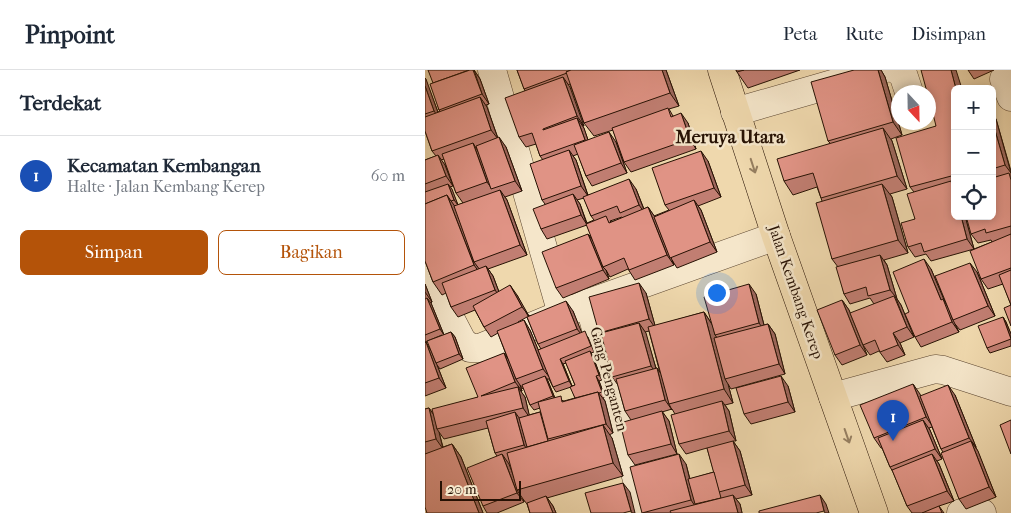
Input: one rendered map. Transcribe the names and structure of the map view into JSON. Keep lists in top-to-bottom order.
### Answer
{
  "streets": {
    "main road": ["Jalan Kembang Kerep"],
    "street": ["Gang Penganten"]
  },
  "one_way": ["Jalan Kembang Kerep"],
  "districts": ["Meruya Utara"],
  "scale_bar": "20 m",
  "north": "bottom",
  "page": {
    "header": "Pinpoint",
    "nav": ["Peta", "Rute", "Disimpan"],
    "heading": "Terdekat",
    "map_buttons": ["+", "−"],
    "list": [
      {
        "mark": "1",
        "name": "Kecamatan Kembangan",
        "note": "Halte · Jalan Kembang Kerep",
        "value": "60 m"
      }
    ],
    "buttons": ["Simpan", "Bagikan"],
    "pins": "1",
    "scale": "20 m"
  }
}
